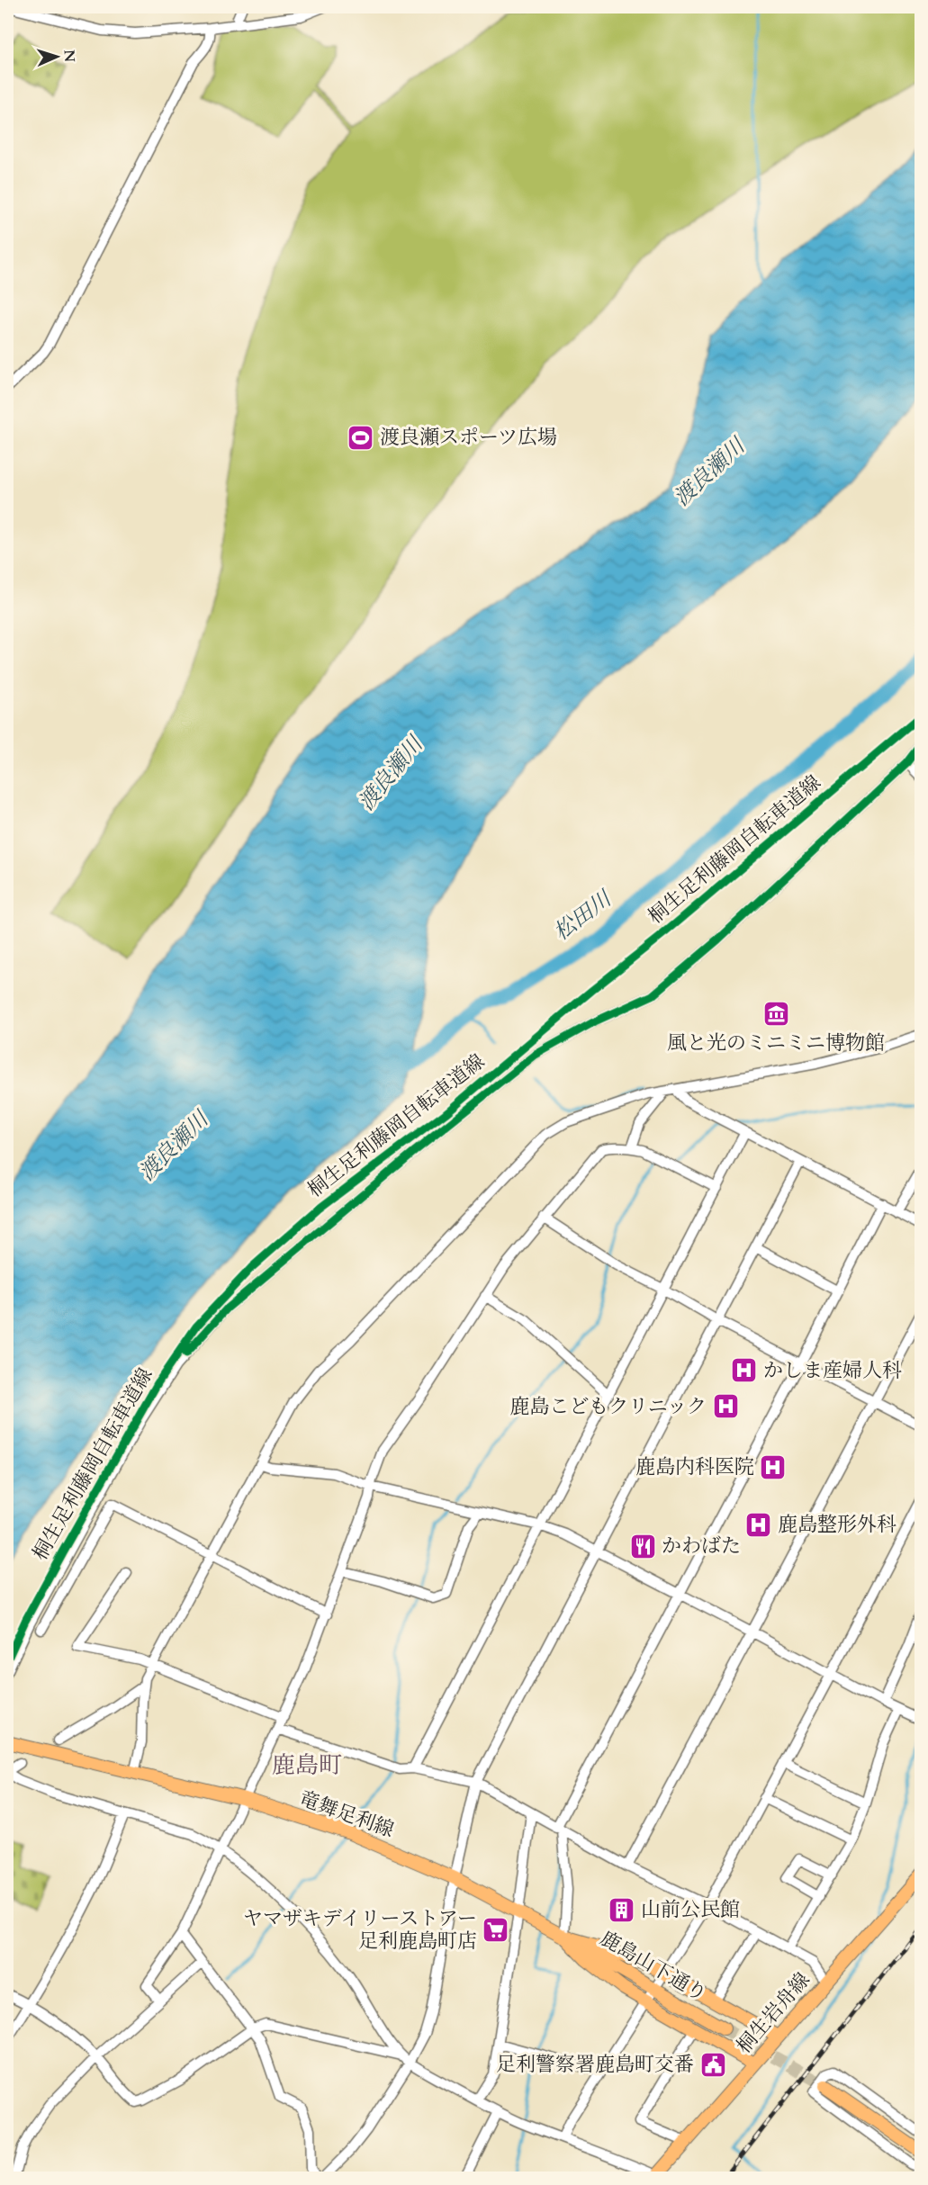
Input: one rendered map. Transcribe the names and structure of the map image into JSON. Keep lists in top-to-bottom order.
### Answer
{
  "streets": {
    "main road": ["竜舞足利線", "鹿島山下通り", "桐生岩舟線"],
    "cycle path": ["桐生足利藤岡自転車道線"]
  },
  "crossings": [
    ["竜舞足利線", "鹿島山下通り"],
    ["竜舞足利線", "桐生岩舟線"]
  ],
  "districts": ["鹿島町"],
  "water": ["渡良瀬川", "松田川"],
  "places": {
    "sports": ["渡良瀬スポーツ広場"],
    "museum": ["風と光のミニミニ博物館"],
    "hospital": [
      "かしま産婦人科",
      "鹿島こどもクリニック",
      "鹿島内科医院",
      "鹿島整形外科"
    ],
    "restaurant": ["かわばた"],
    "building": ["山前公民館"],
    "supermarket": ["ヤマザキデイリーストアー 足利鹿島町店"],
    "public building": ["足利警察署鹿島町交番"]
  },
  "north": "right"
}
